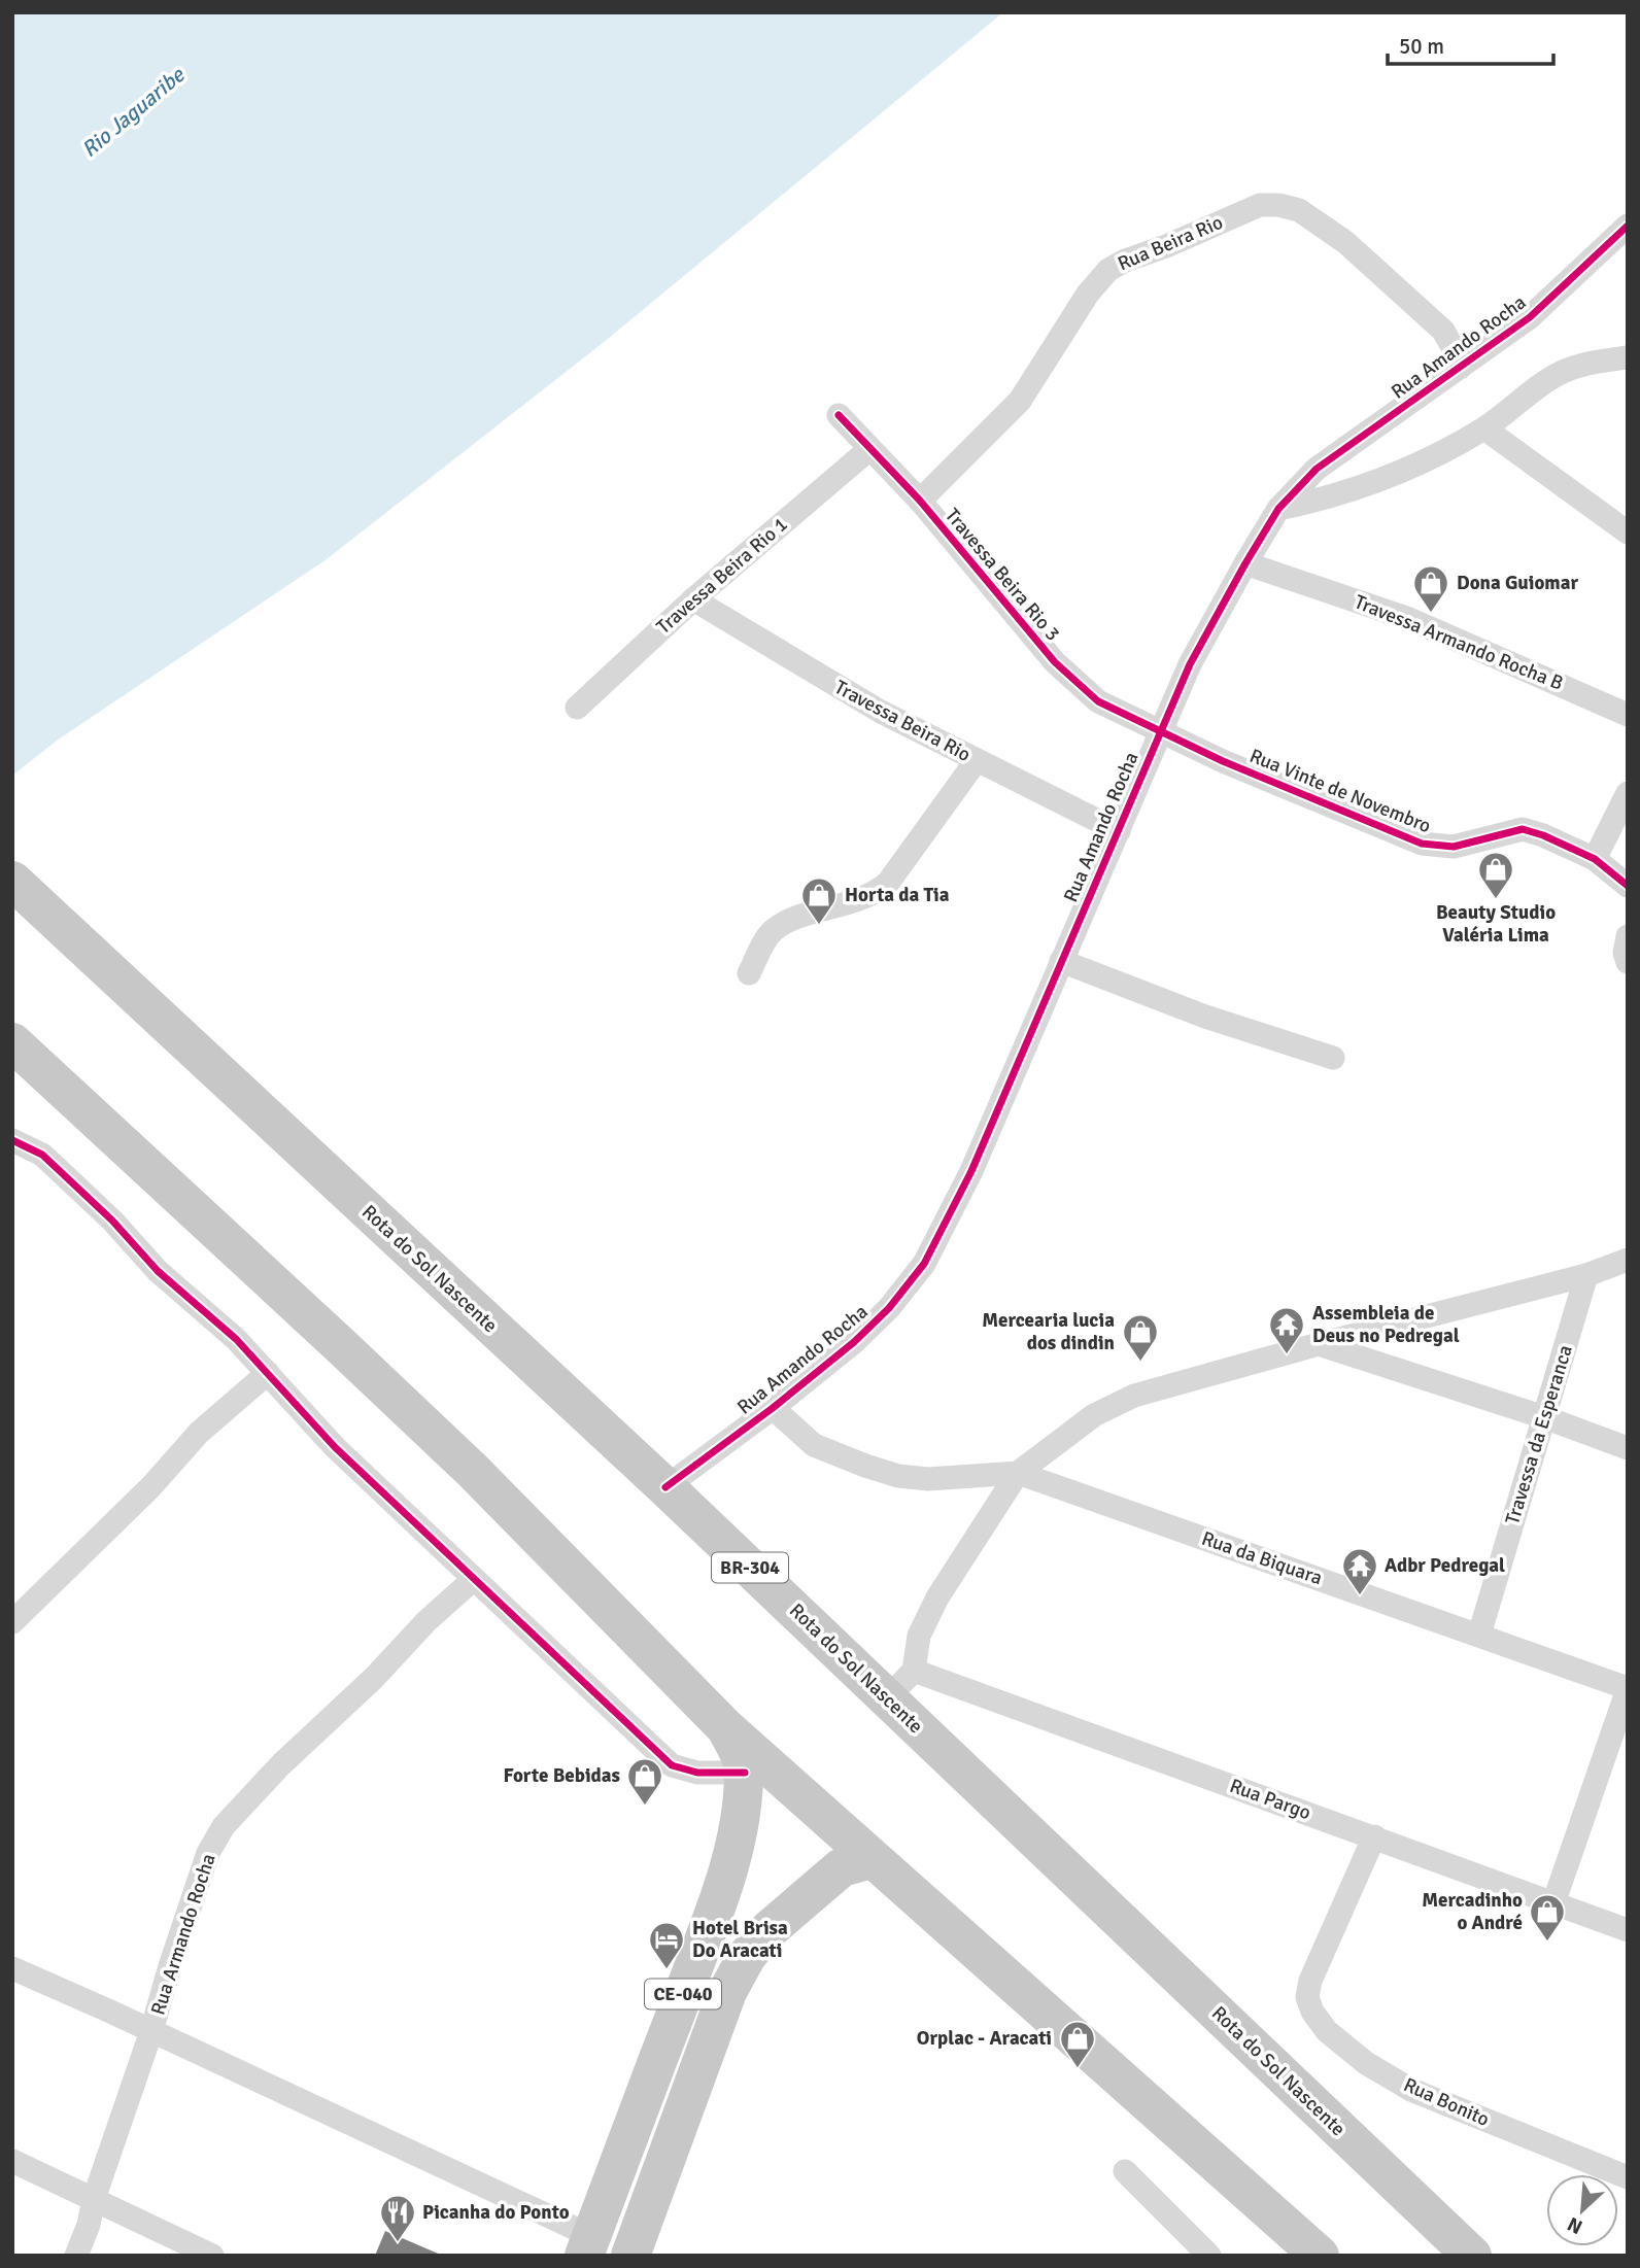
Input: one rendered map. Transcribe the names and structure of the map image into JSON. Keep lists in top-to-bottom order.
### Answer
{
  "streets": {
    "highway": ["Rota do Sol Nascente", "BR-304", "CE-040"],
    "street": [
      "Rua Beira Rio",
      "Rua Amando Rocha",
      "Travessa Beira Rio 3",
      "Travessa Beira Rio 1",
      "Travessa Armando Rocha B",
      "Travessa Beira Rio",
      "Rua Vinte de Novembro",
      "Travessa da Esperanca",
      "Rua da Biquara",
      "Rua Pargo",
      "Rua Armando Rocha",
      "Rua Bonito"
    ]
  },
  "crossings": [
    ["Rua Beira Rio", "Rua Amando Rocha"],
    ["Rua Beira Rio", "Travessa Beira Rio 3"],
    ["Rua Amando Rocha", "Travessa Beira Rio 3"],
    ["Rua Amando Rocha", "Travessa Armando Rocha B"],
    ["Rua Amando Rocha", "Travessa Beira Rio"],
    ["Rua Amando Rocha", "Rua Vinte de Novembro"],
    ["Rua Amando Rocha", "Rota do Sol Nascente"],
    ["Travessa Beira Rio 3", "Travessa Beira Rio 1"],
    ["Travessa Beira Rio 3", "Rua Vinte de Novembro"],
    ["Travessa Beira Rio 1", "Travessa Beira Rio"],
    ["Travessa da Esperanca", "Rua da Biquara"],
    ["Rua Pargo", "Rua Bonito"]
  ],
  "water": ["Rio Jaguaribe"],
  "places": {
    "shop": [
      "Dona Guiomar",
      "Beauty Studio Valéria Lima",
      "Horta da Tia",
      "Mercearia lucia dos dindin",
      "Forte Bebidas",
      "Mercadinho o André",
      "Orplac - Aracati"
    ],
    "temple": ["Assembleia de Deus no Pedregal", "Adbr Pedregal"],
    "hotel": ["Hotel Brisa Do Aracati"],
    "restaurant": ["Picanha do Ponto"]
  },
  "scale_bar": "50 m",
  "north": "bottom left"
}
